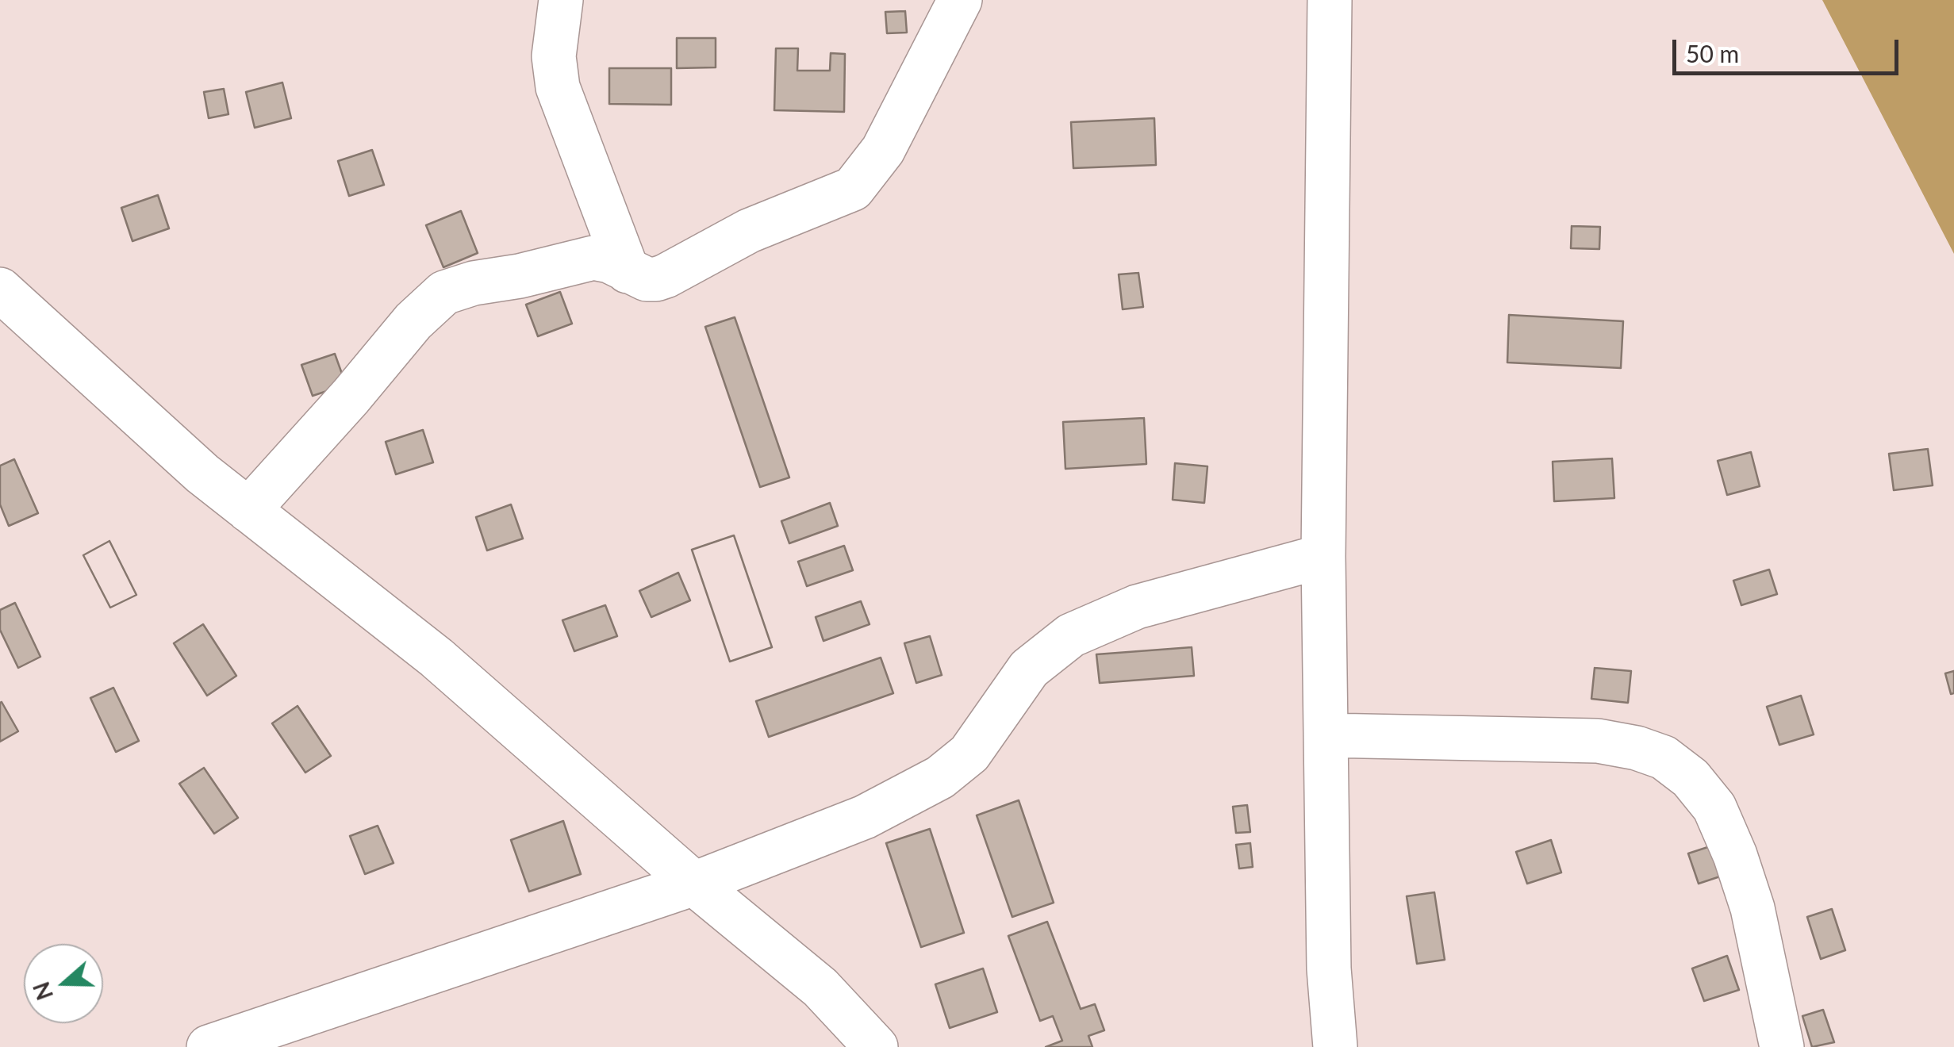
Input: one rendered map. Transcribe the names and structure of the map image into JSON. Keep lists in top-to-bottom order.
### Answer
{
  "scale_bar": "50 m",
  "north": "left"
}
